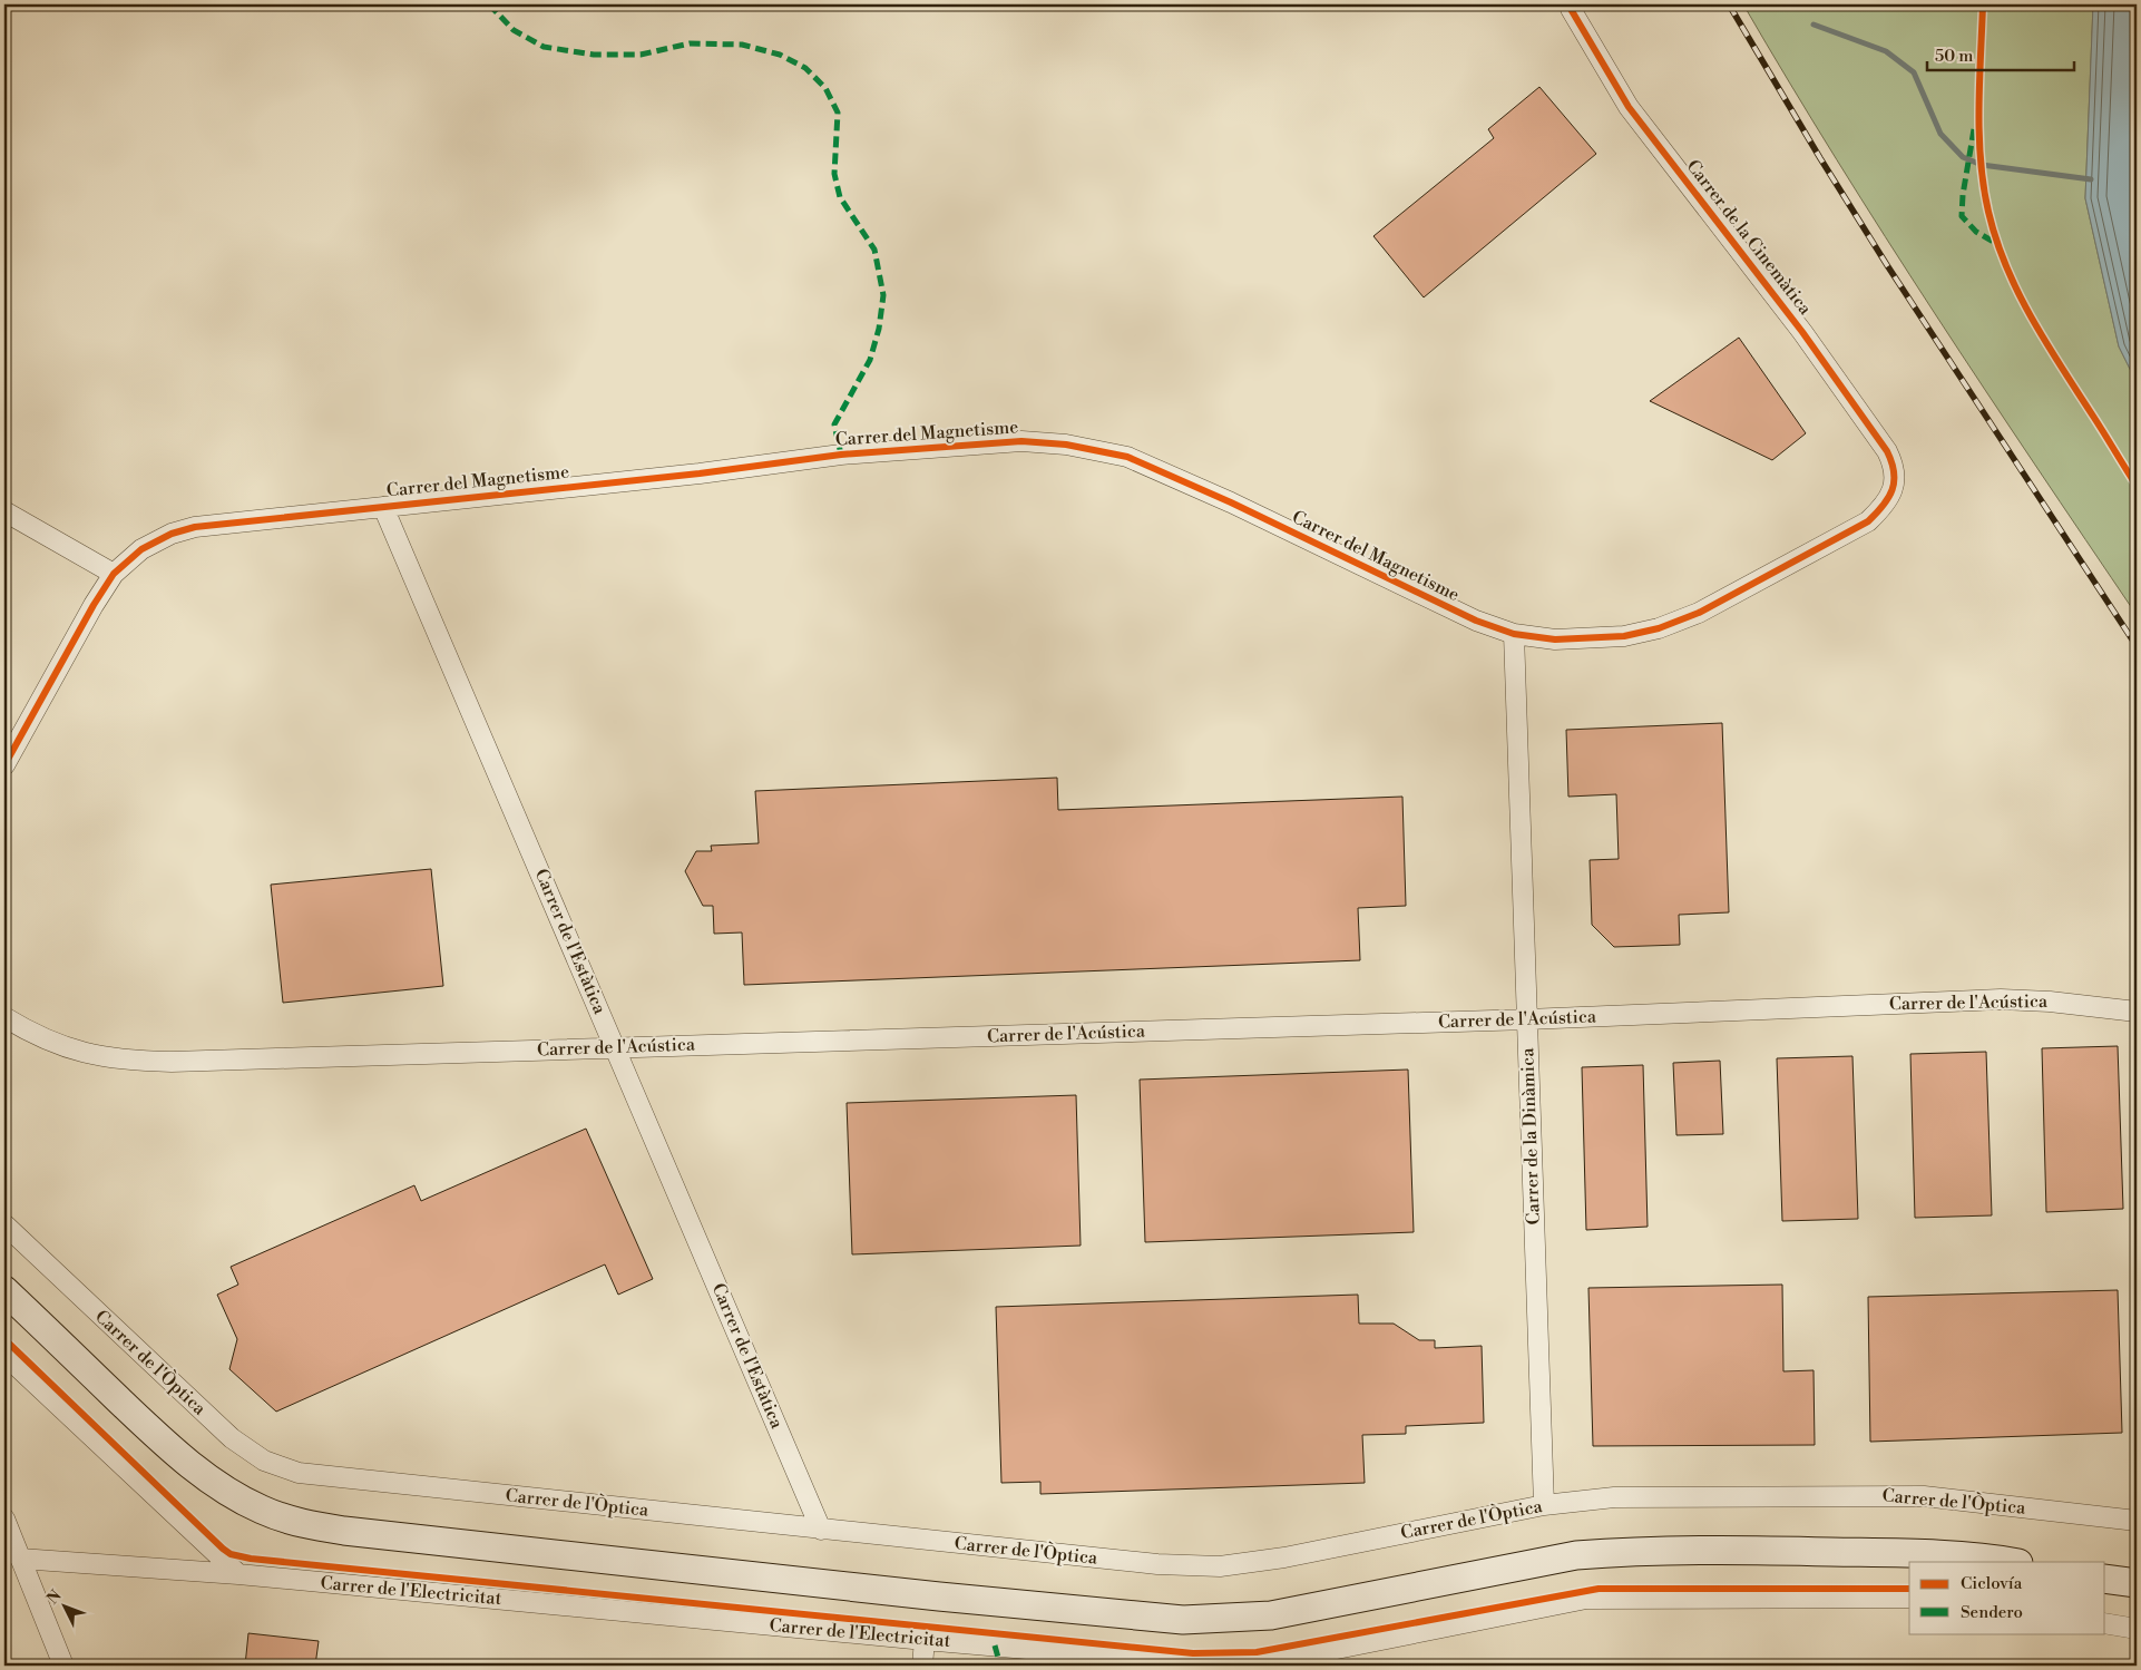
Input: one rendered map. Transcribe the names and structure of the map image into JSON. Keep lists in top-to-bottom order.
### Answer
{
  "streets": {
    "street": [
      "Carrer de la Cinemàtica",
      "Carrer del Magnetisme",
      "Carrer de l'Estàtica",
      "Carrer de l'Acústica",
      "Carrer de la Dinàmica",
      "Carrer de l'Òptica",
      "Carrer de l'Electricitat"
    ]
  },
  "crossings": [
    ["Carrer de la Cinemàtica", "Carrer del Magnetisme"],
    ["Carrer del Magnetisme", "Carrer de l'Estàtica"],
    ["Carrer del Magnetisme", "Carrer de la Dinàmica"],
    ["Carrer de l'Estàtica", "Carrer de l'Acústica"],
    ["Carrer de l'Estàtica", "Carrer de l'Òptica"],
    ["Carrer de l'Acústica", "Carrer de la Dinàmica"],
    ["Carrer de la Dinàmica", "Carrer de l'Òptica"]
  ],
  "legend": ["Ciclovía", "Sendero"],
  "scale_bar": "50 m",
  "north": "top left"
}
